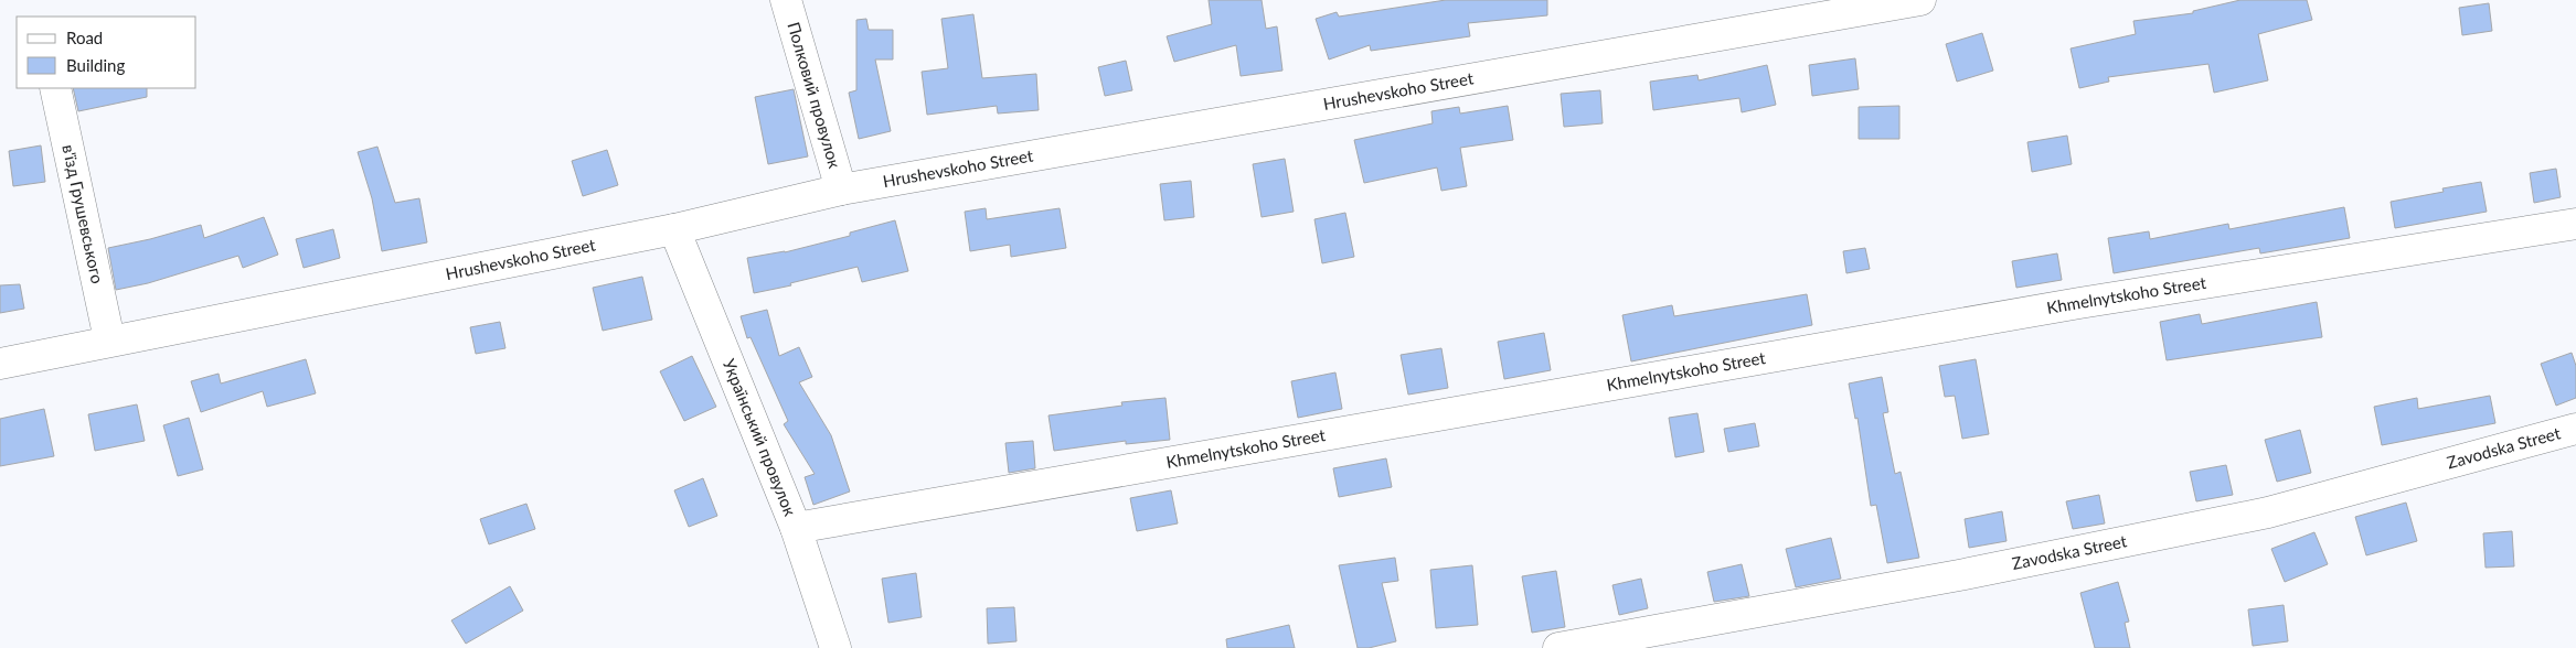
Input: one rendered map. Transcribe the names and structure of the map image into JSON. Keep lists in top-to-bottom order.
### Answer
{
  "streets": {
    "street": [
      "Hrushevskoho Street",
      "Полковий провулок",
      "в'їзд Грушевського",
      "Khmelnytskoho Street",
      "Український провулок",
      "Zavodska Street"
    ]
  },
  "crossings": [
    ["Hrushevskoho Street", "Полковий провулок"],
    ["Hrushevskoho Street", "в'їзд Грушевського"],
    ["Hrushevskoho Street", "Український провулок"],
    ["Khmelnytskoho Street", "Український провулок"]
  ],
  "legend": ["Road", "Building"]
}
